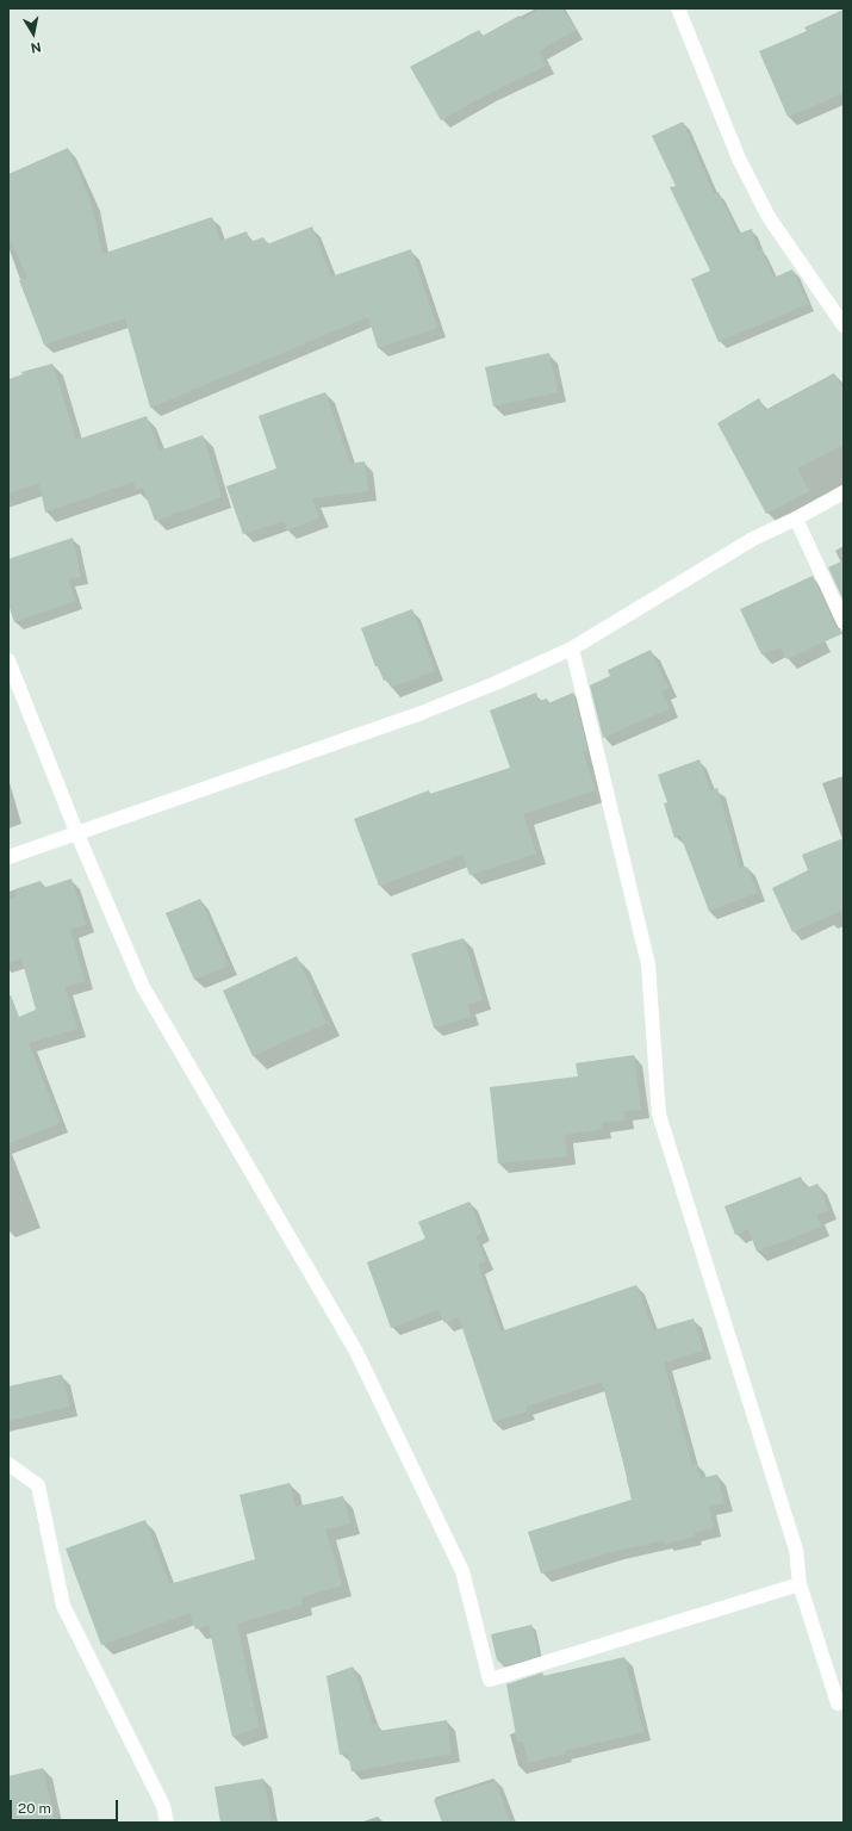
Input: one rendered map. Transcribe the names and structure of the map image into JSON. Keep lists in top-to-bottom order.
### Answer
{
  "scale_bar": "20 m",
  "north": "bottom"
}
